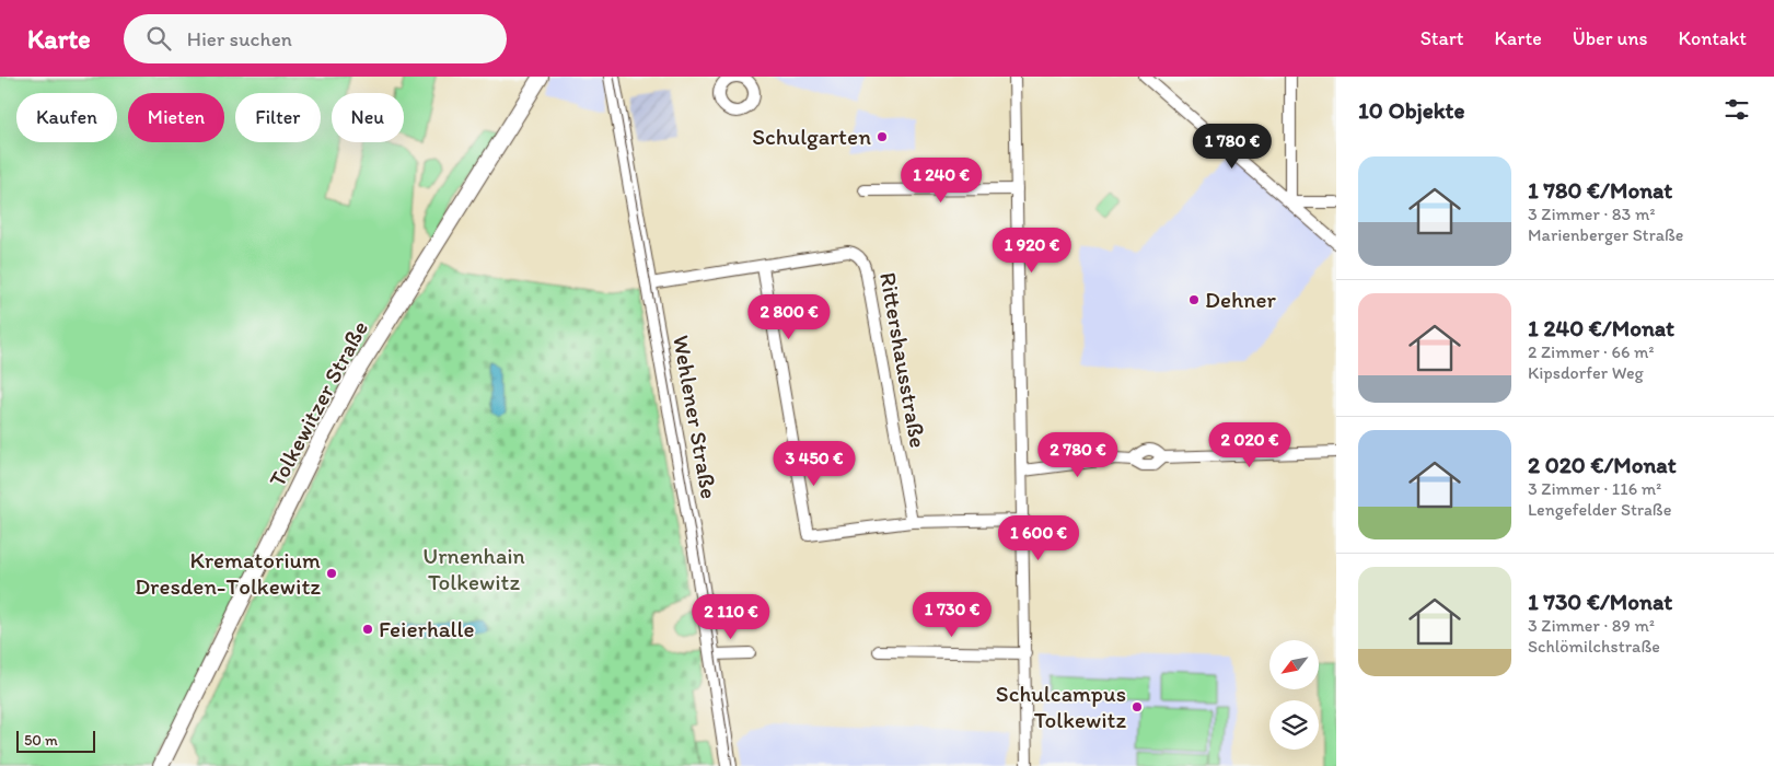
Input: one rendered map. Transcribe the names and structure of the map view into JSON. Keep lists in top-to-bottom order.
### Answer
{
  "streets": {
    "main road": ["Tolkewitzer Straße", "Wehlener Straße"],
    "street": ["Rittershausstraße"]
  },
  "crossings": [
    ["Rittershausstraße", "Wehlener Straße"]
  ],
  "parks": ["Urnenhain Tolkewitz"],
  "places": [
    "Schulgarten",
    "Dehner",
    "Krematorium Dresden-Tolkewitz",
    "Feierhalle",
    "Schulcampus Tolkewitz"
  ],
  "scale_bar": "50 m",
  "north": "bottom left",
  "page": {
    "header": "Karte",
    "search": "Hier suchen",
    "nav": [
      "Start",
      "Karte",
      "Über uns",
      "Kontakt"
    ],
    "heading": "10 Objekte",
    "chip": [
      "Kaufen",
      "Mieten",
      "Filter",
      "Neu"
    ],
    "price": [
      "1 780 €",
      "1 240 €",
      "1 920 €",
      "2 800 €",
      "2 020 €",
      "2 780 €",
      "3 450 €",
      "1 600 €",
      "1 730 €",
      "2 110 €"
    ],
    "list": [
      {
        "name": "1 780 €/Monat",
        "note": "3 Zimmer · 83 m² · Marienberger Straße"
      },
      {
        "name": "1 240 €/Monat",
        "note": "2 Zimmer · 66 m² · Kipsdorfer Weg"
      },
      {
        "name": "2 020 €/Monat",
        "note": "3 Zimmer · 116 m² · Lengefelder Straße"
      },
      {
        "name": "1 730 €/Monat",
        "note": "3 Zimmer · 89 m² · Schlömilchstraße"
      }
    ],
    "scale": "50 m"
  }
}
